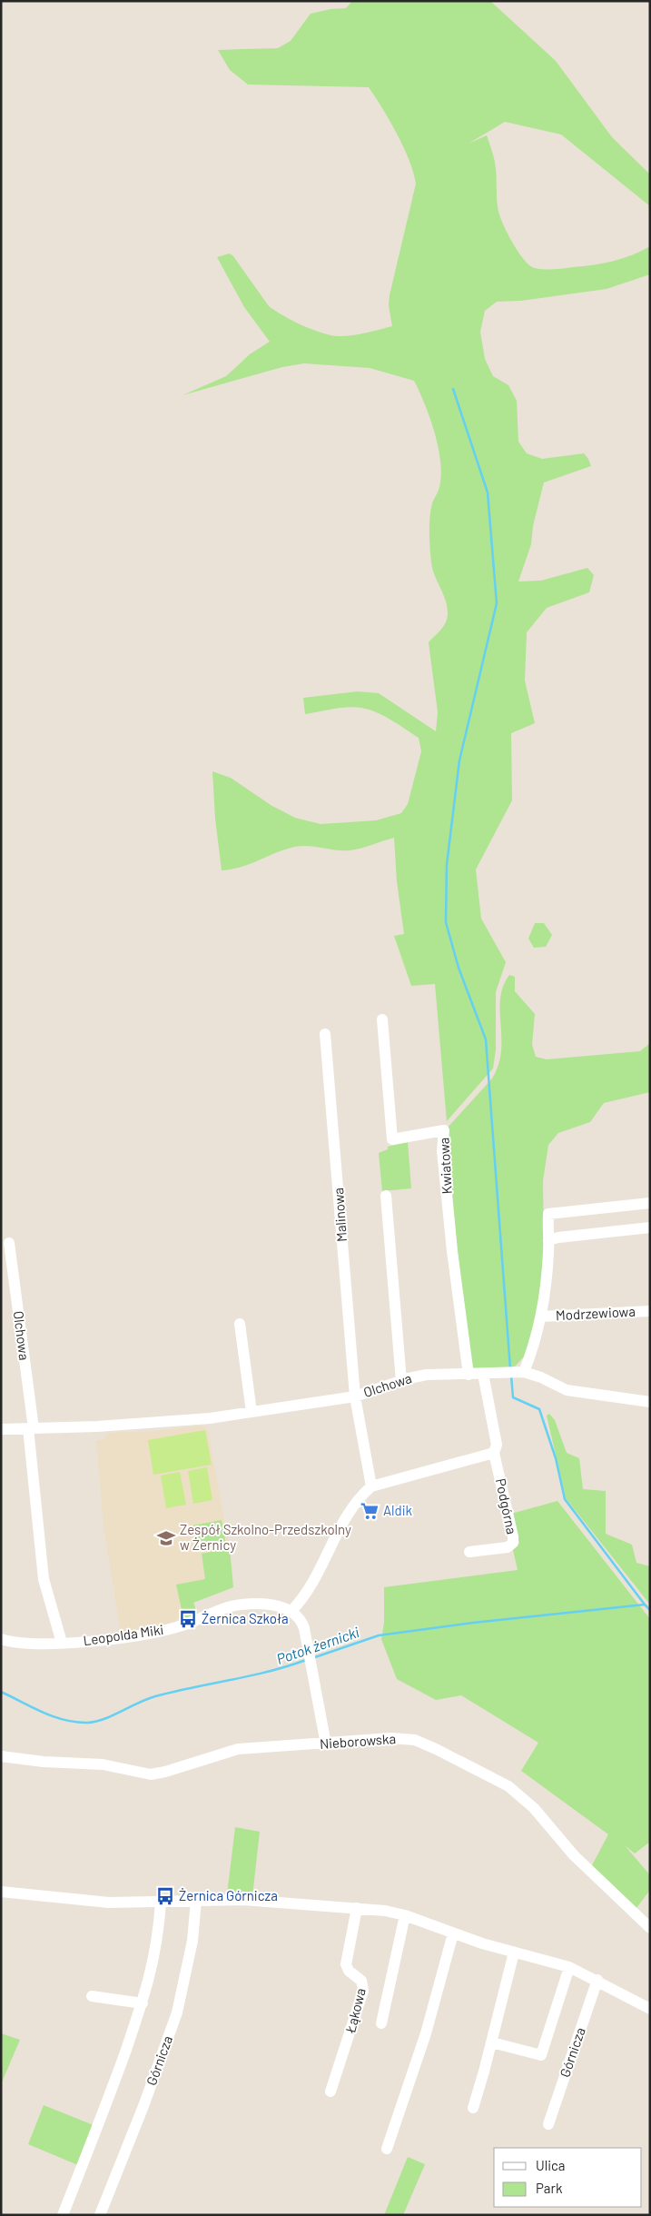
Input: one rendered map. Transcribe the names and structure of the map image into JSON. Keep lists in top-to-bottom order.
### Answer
{
  "streets": {
    "street": [
      "Kwiatowa",
      "Malinowa",
      "Modrzewiowa",
      "Olchowa",
      "Podgórna",
      "Leopolda Miki",
      "Nieborowska",
      "Łąkowa",
      "Górnicza"
    ]
  },
  "crossings": [
    ["Kwiatowa", "Olchowa"],
    ["Malinowa", "Olchowa"],
    ["Olchowa", "Podgórna"]
  ],
  "water": ["Potok żernicki"],
  "places": {
    "supermarket": ["Aldik"],
    "school or university": ["Zespół Szkolno-Przedszkolny w Żernicy"],
    "bus stop": ["Żernica Szkoła", "Żernica Górnicza"]
  },
  "legend": ["Ulica", "Park"]
}
